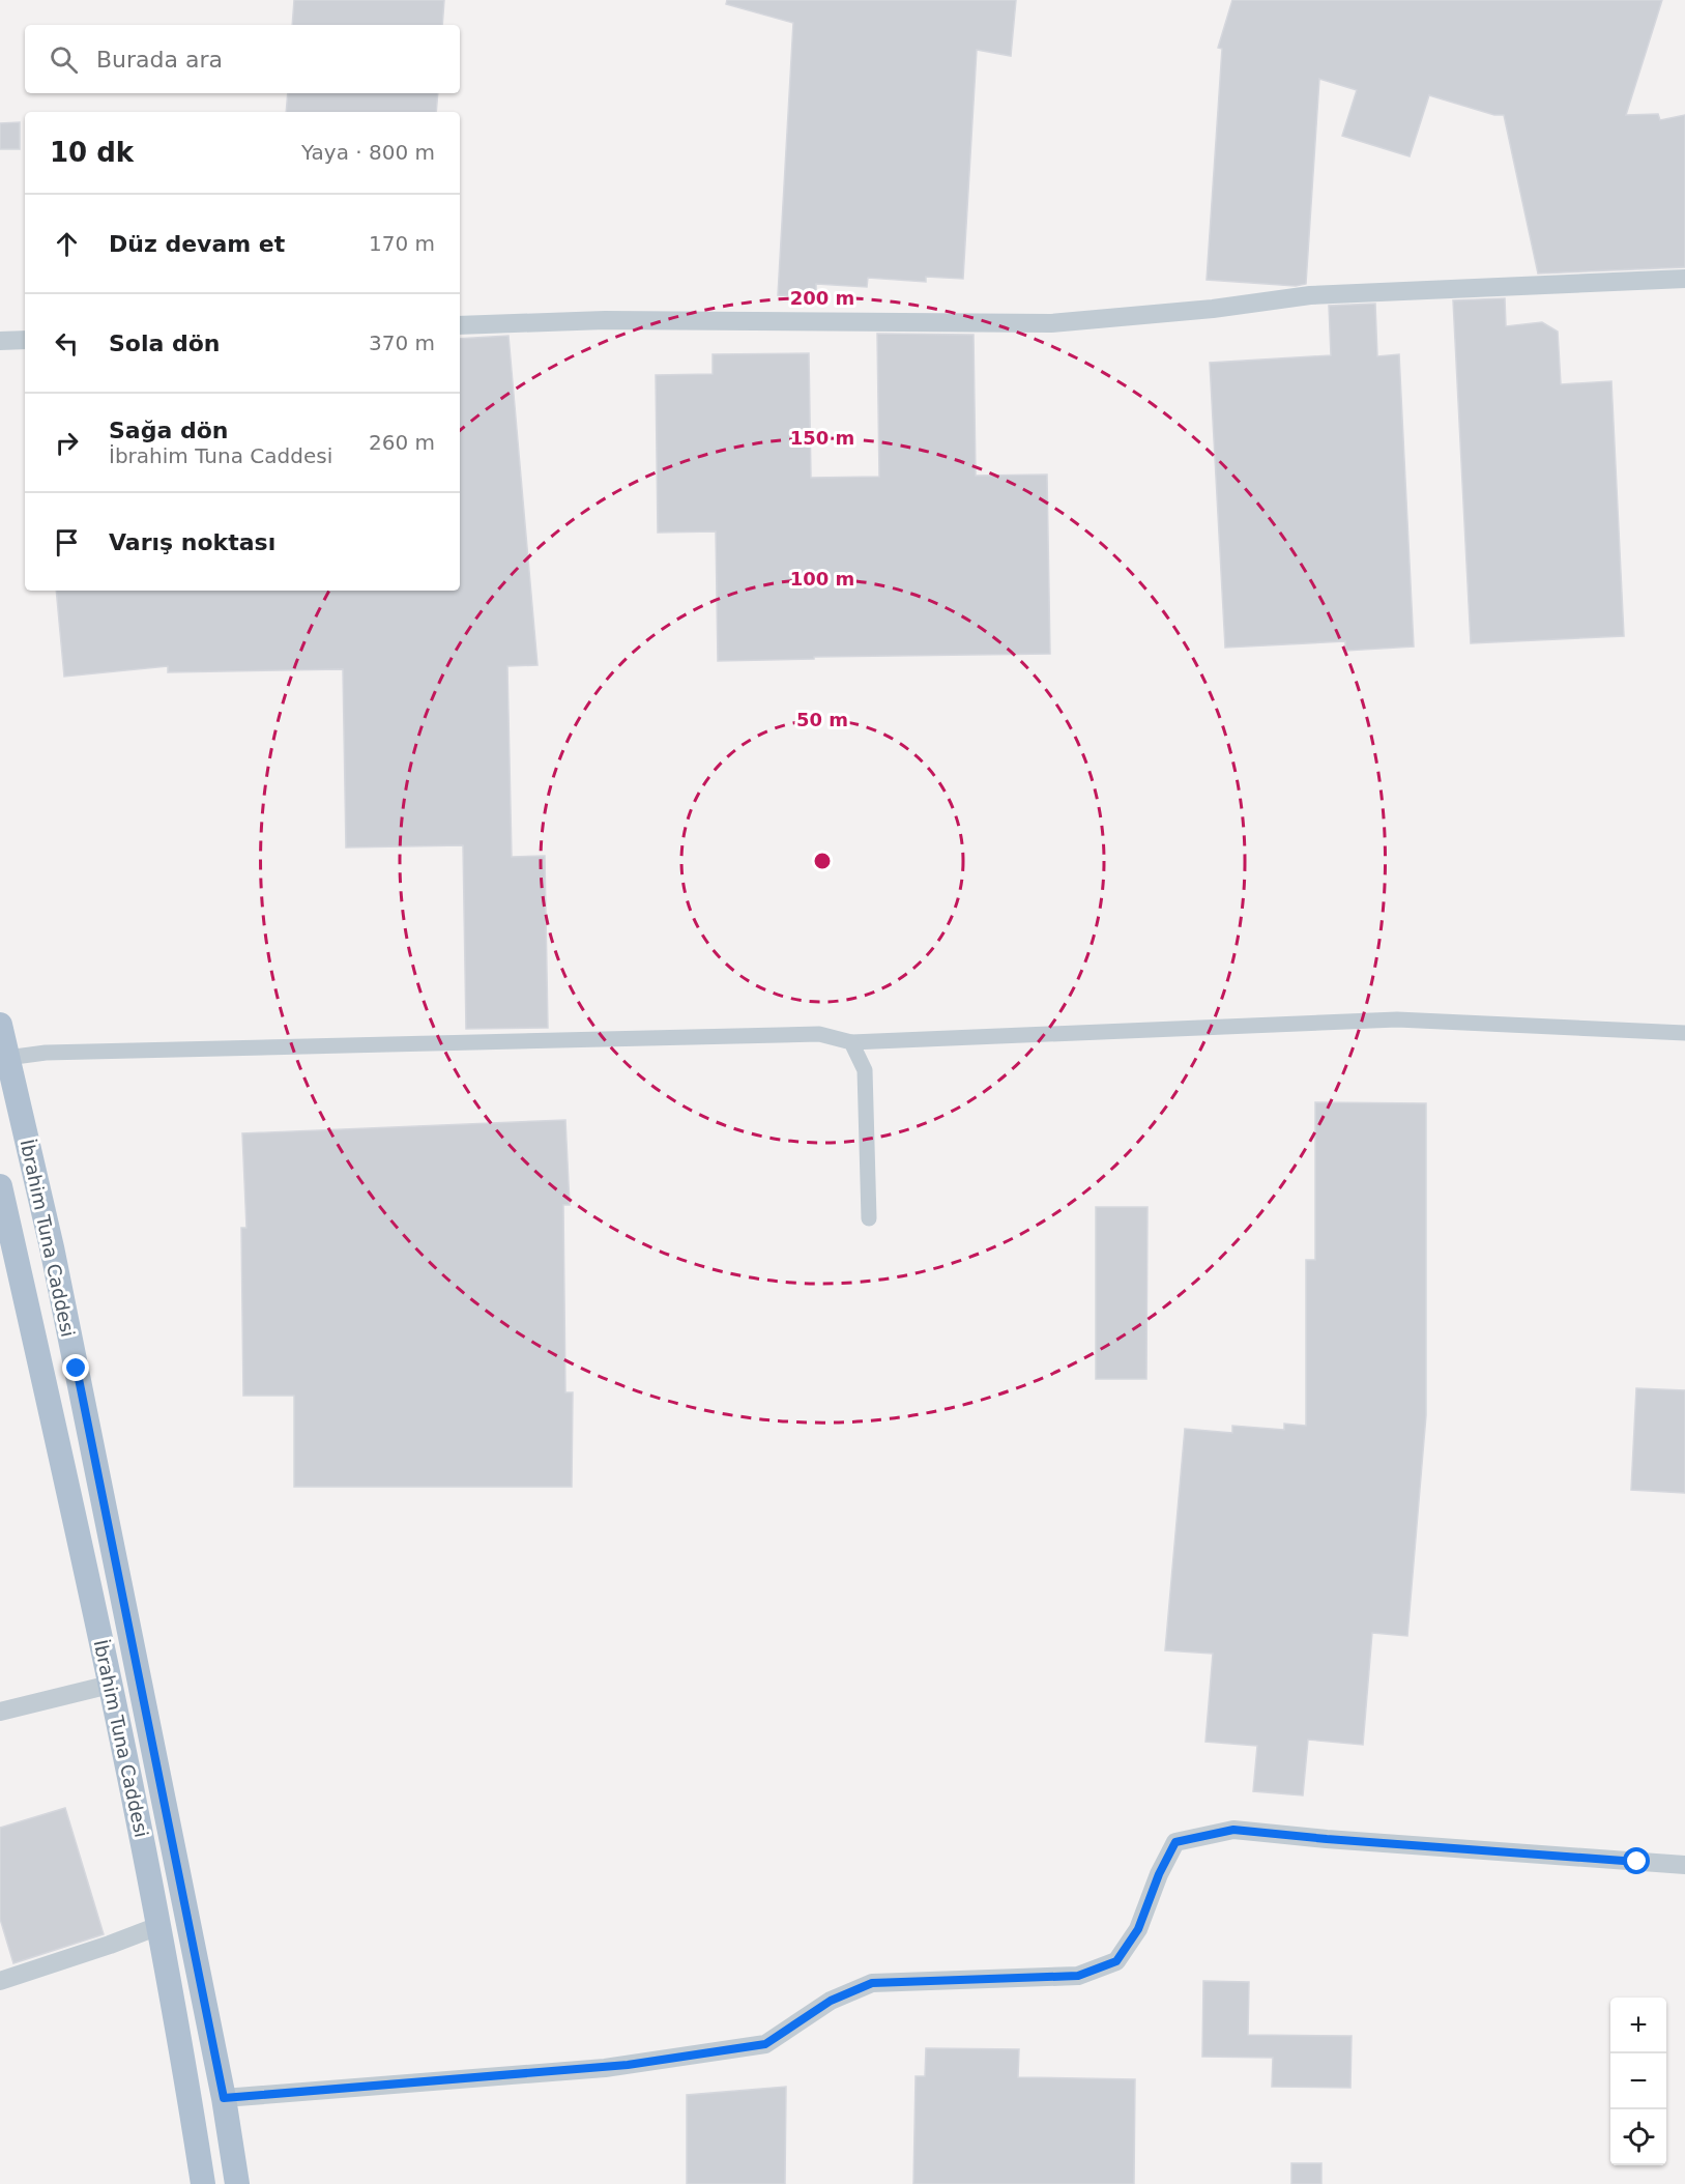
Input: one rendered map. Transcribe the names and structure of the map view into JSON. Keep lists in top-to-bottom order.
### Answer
{
  "streets": {
    "main road": ["İbrahim Tuna Caddesi"]
  },
  "page": {
    "search": "Burada ara",
    "heading": ["10 dk", "Yaya · 800 m"],
    "list": [
      ["Düz devam et", "170 m"],
      ["Sola dön", "370 m"],
      ["Sağa dön", "İbrahim Tuna Caddesi", "260 m"],
      "Varış noktası"
    ],
    "map_buttons": ["+", "−"]
  },
  "rings": [
    "200 m",
    "150 m",
    "100 m",
    "50 m"
  ]
}
